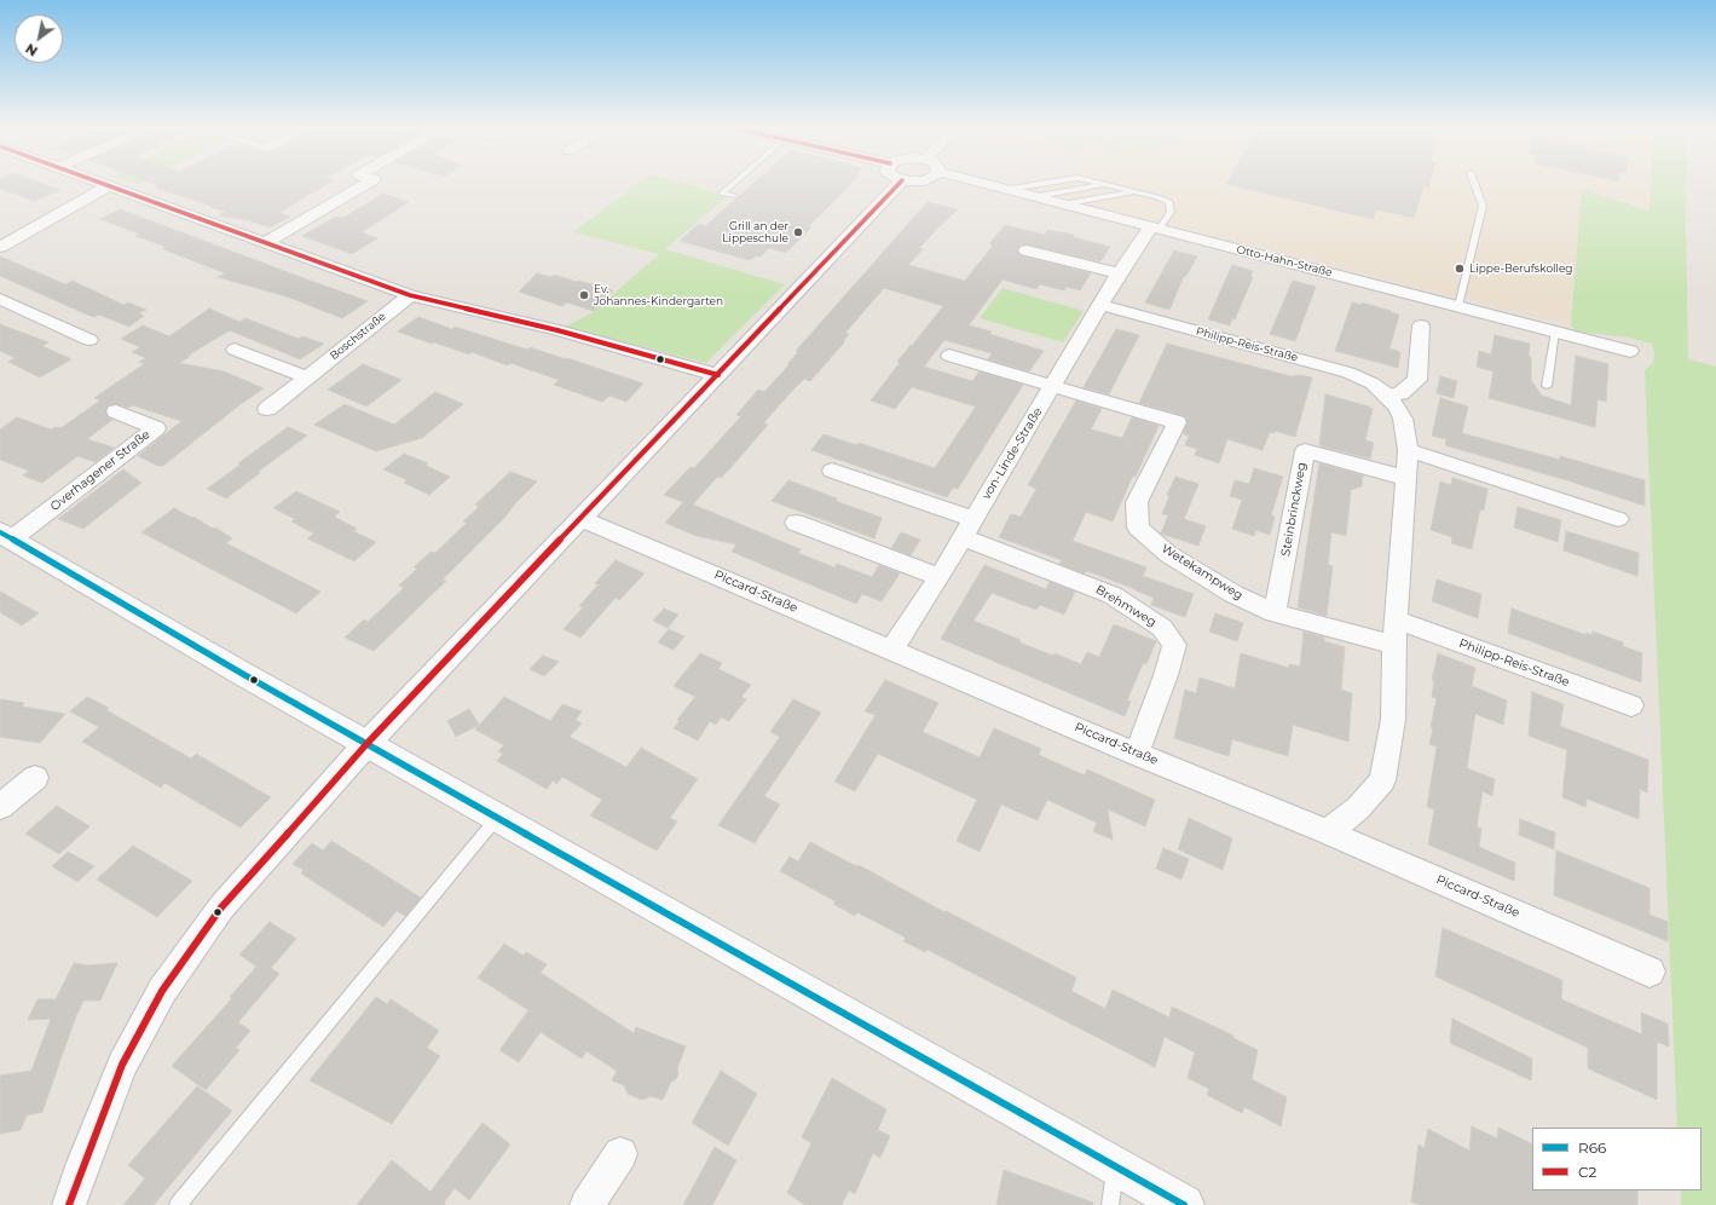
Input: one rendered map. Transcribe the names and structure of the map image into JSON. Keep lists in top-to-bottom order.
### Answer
{
  "streets": {
    "main road": ["Overhagener Straße"],
    "street": [
      "Otto-Hahn-Straße",
      "Boschstraße",
      "Philipp-Reis-Straße",
      "von-Linde-Straße",
      "Steinbrinckweg",
      "Wetekampweg",
      "Piccard-Straße",
      "Brehmweg"
    ]
  },
  "crossings": [
    ["Otto-Hahn-Straße", "von-Linde-Straße"],
    ["Philipp-Reis-Straße", "von-Linde-Straße"],
    ["Philipp-Reis-Straße", "Steinbrinckweg"],
    ["Philipp-Reis-Straße", "Wetekampweg"],
    ["Philipp-Reis-Straße", "Piccard-Straße"],
    ["von-Linde-Straße", "Wetekampweg"],
    ["von-Linde-Straße", "Piccard-Straße"],
    ["von-Linde-Straße", "Brehmweg"],
    ["Steinbrinckweg", "Wetekampweg"],
    ["Piccard-Straße", "Brehmweg"]
  ],
  "places": ["Grill an der Lippeschule", "Lippe-Berufskolleg", "Ev. Johannes-Kindergarten"],
  "lines": ["transit line C2", "transit line R66"],
  "legend": ["R66", "C2"],
  "north": "bottom left"
}
